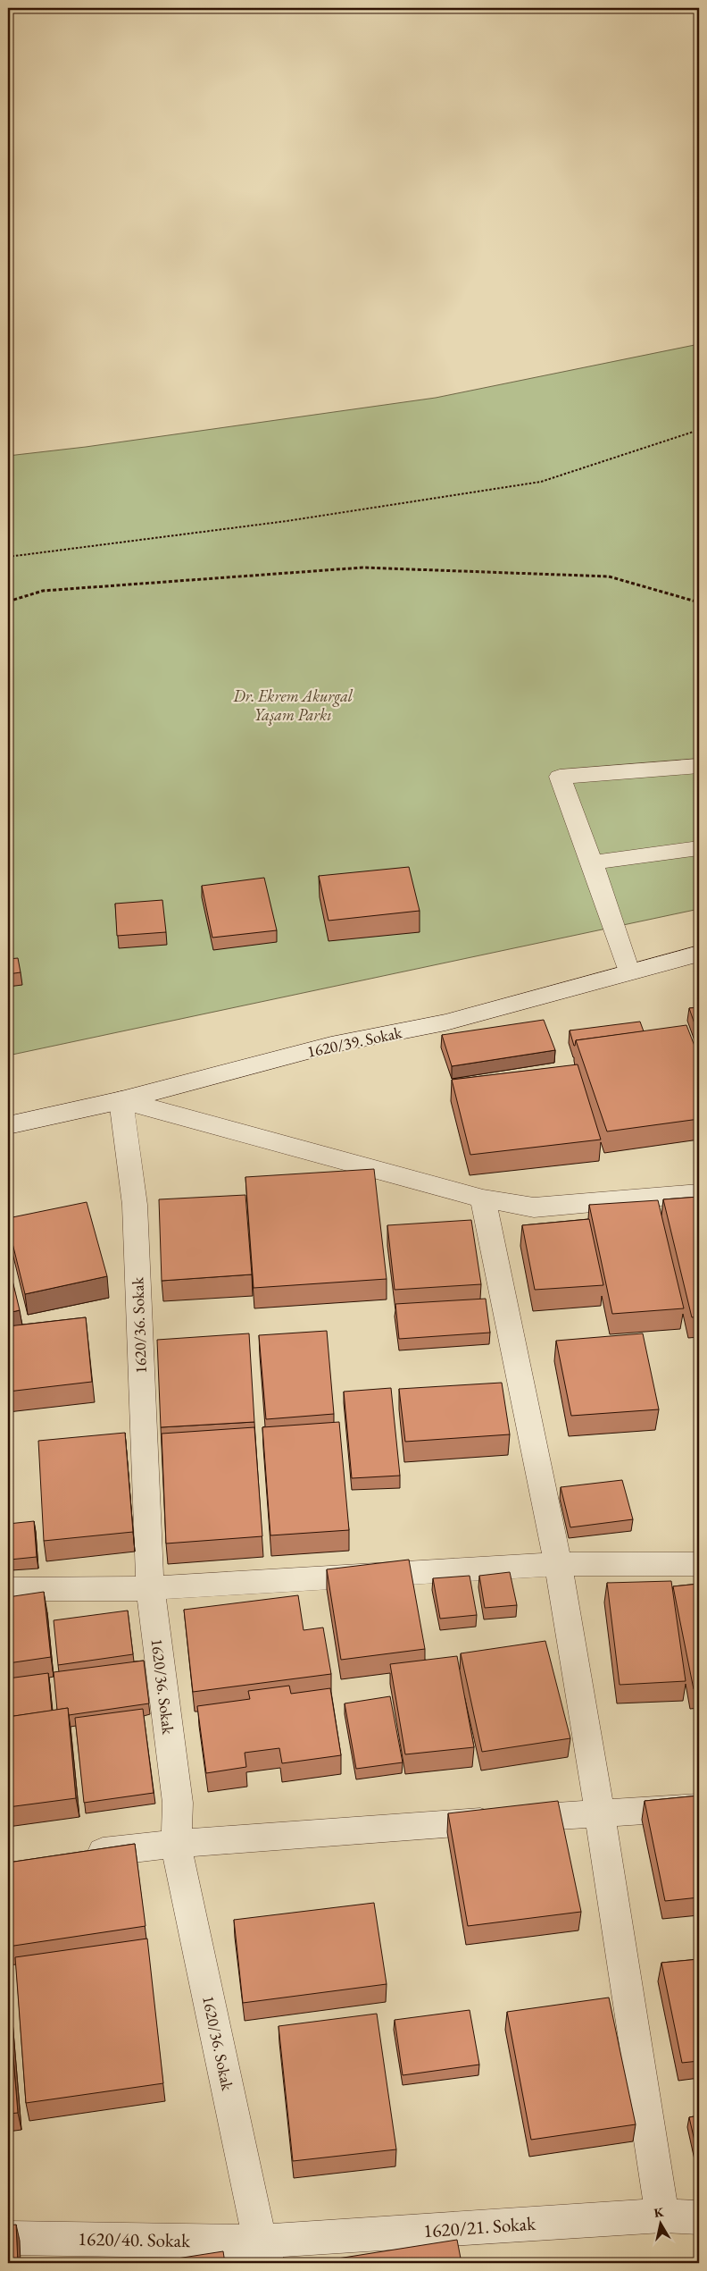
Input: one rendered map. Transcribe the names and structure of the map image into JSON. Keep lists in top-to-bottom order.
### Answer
{
  "streets": {
    "street": [
      "1620/39. Sokak",
      "1620/36. Sokak",
      "1620/21. Sokak",
      "1620/40. Sokak"
    ]
  },
  "crossings": [
    ["1620/39. Sokak", "1620/36. Sokak"],
    ["1620/36. Sokak", "1620/21. Sokak"],
    ["1620/36. Sokak", "1620/40. Sokak"],
    ["1620/21. Sokak", "1620/40. Sokak"]
  ],
  "parks": ["Dr. Ekrem Akurgal Yaşam Parkı"],
  "north": "top"
}
